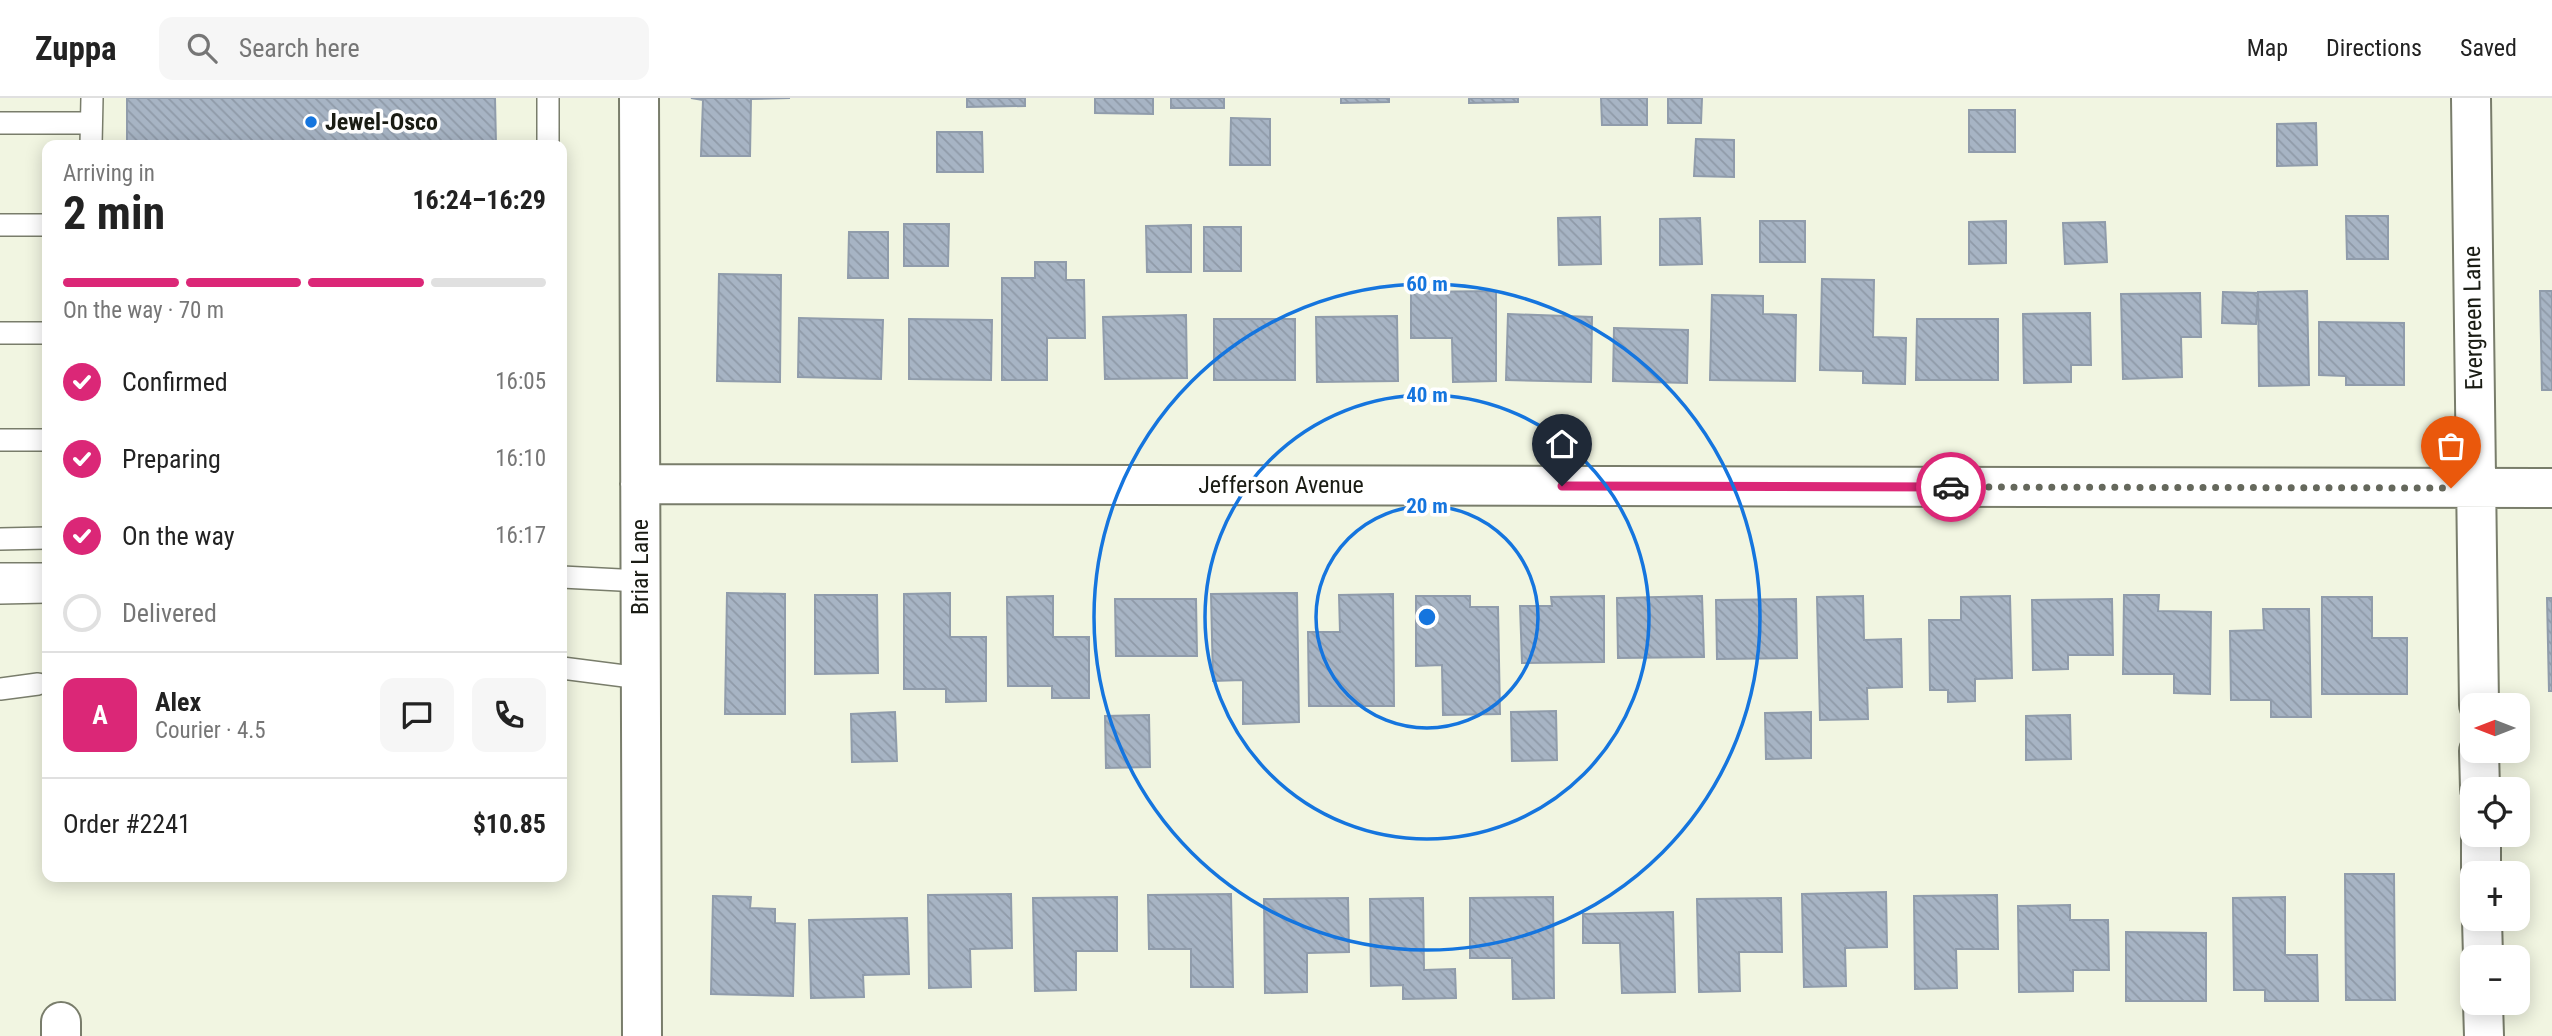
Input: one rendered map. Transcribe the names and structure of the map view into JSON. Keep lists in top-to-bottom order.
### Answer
{
  "streets": {
    "street": ["Evergreen Lane", "Jefferson Avenue", "Briar Lane"]
  },
  "crossings": [
    ["Evergreen Lane", "Jefferson Avenue"],
    ["Jefferson Avenue", "Briar Lane"]
  ],
  "places": ["Jewel-Osco"],
  "north": "left",
  "page": {
    "header": "Zuppa",
    "search": "Search here",
    "nav": ["Map", "Directions", "Saved"],
    "heading": ["2 min", "Arriving in", "16:24–16:29"],
    "panel": [
      "Alex",
      "Courier · 4.5",
      "Order #2241",
      "$10.85"
    ],
    "bar": "On the way · 70 m",
    "list": [
      ["Confirmed", "16:05"],
      ["Preparing", "16:10"],
      ["On the way", "16:17"],
      "Delivered"
    ],
    "round": "A",
    "map_buttons": ["+", "−"]
  },
  "rings": ["60 m", "40 m", "20 m"]
}
